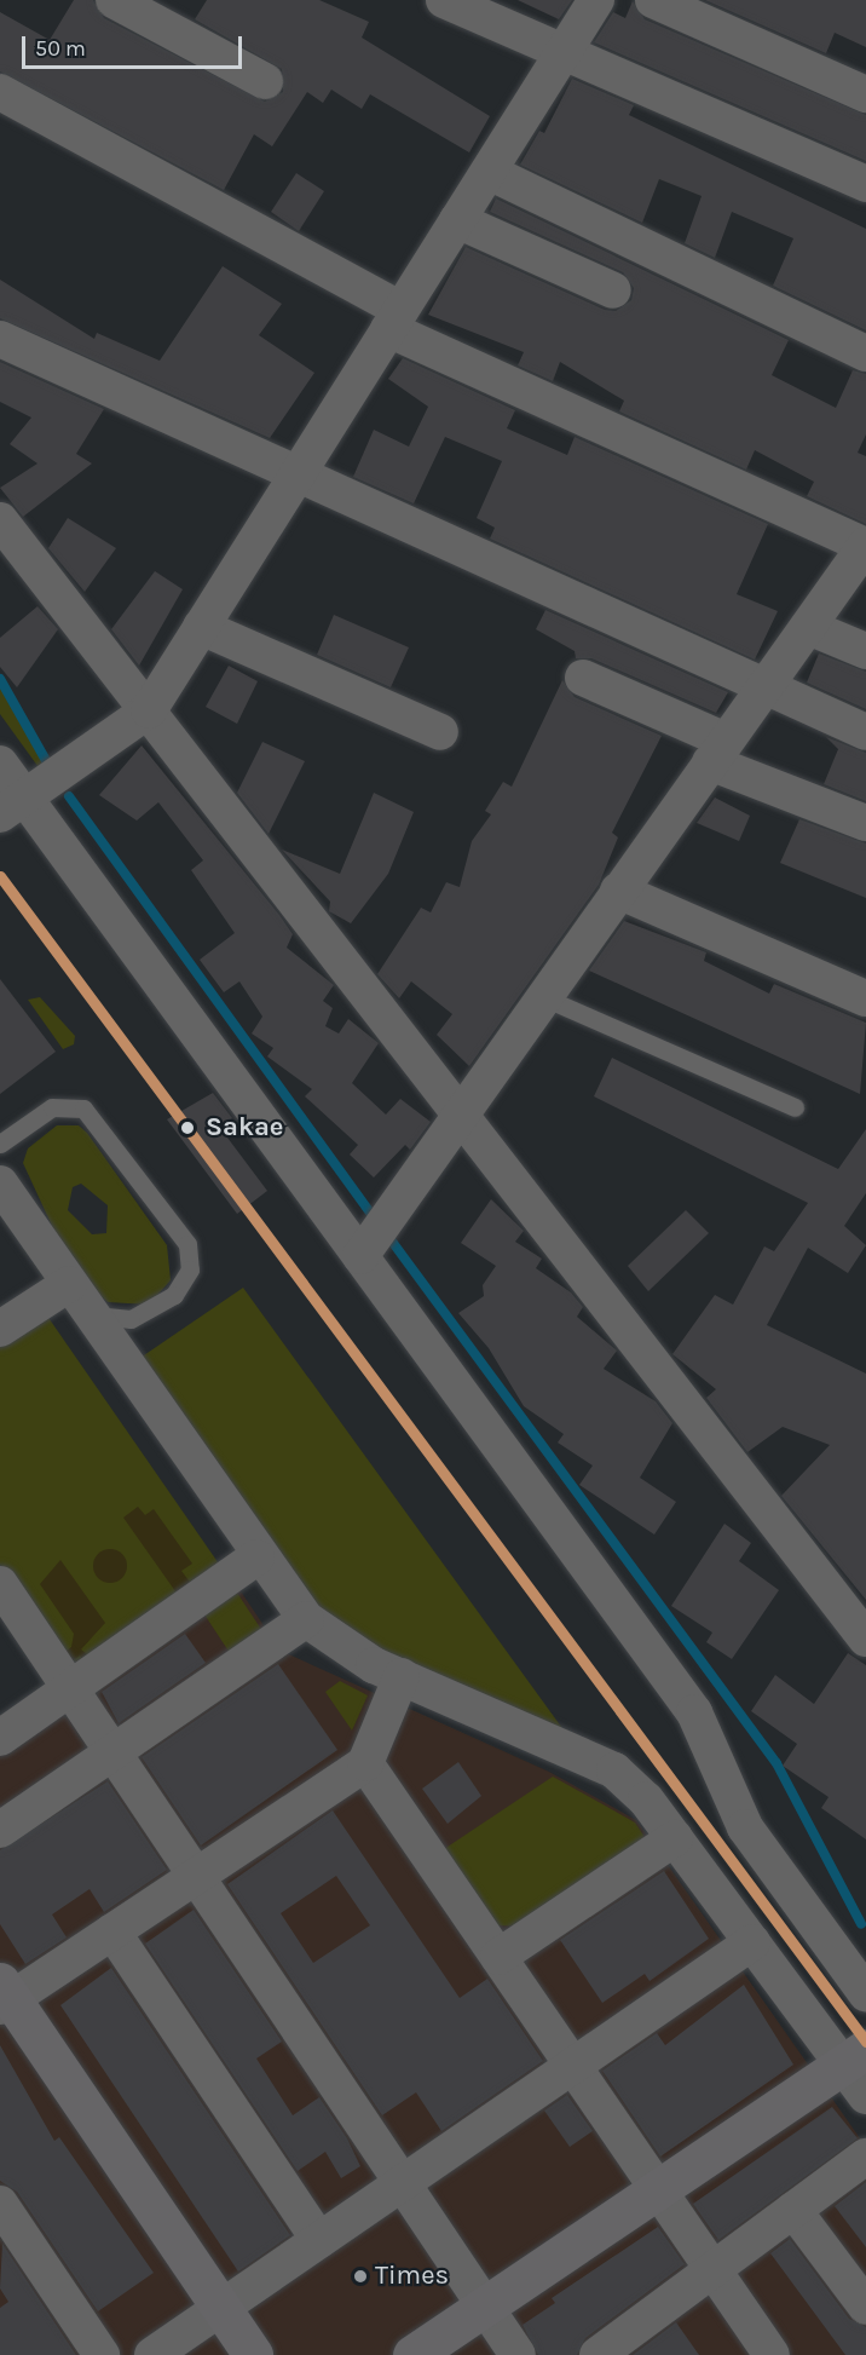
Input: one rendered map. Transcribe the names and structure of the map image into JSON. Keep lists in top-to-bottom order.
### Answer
{
  "places": ["Sakae", "Times"],
  "scale_bar": "50 m"
}
